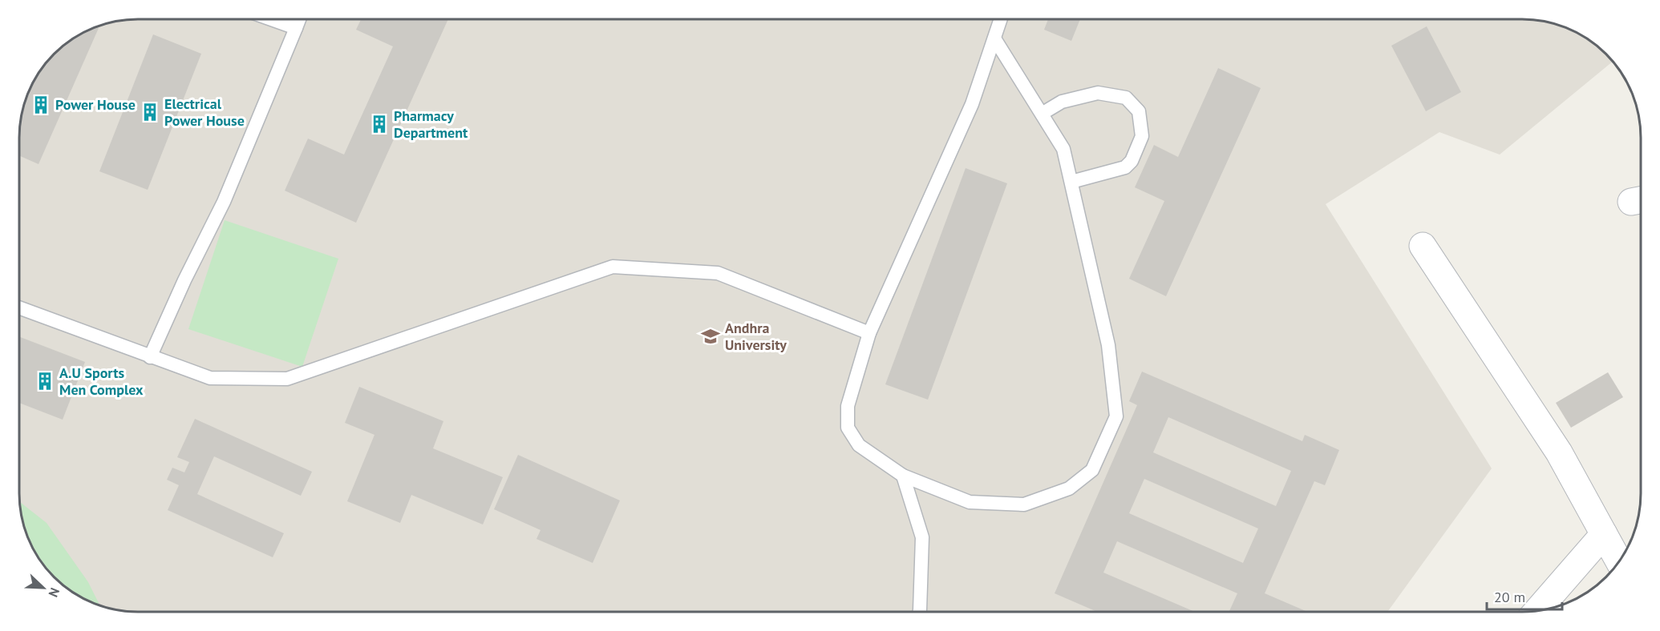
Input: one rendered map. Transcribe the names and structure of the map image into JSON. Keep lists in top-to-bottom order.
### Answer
{
  "places": {
    "building": [
      "Power House",
      "Electrical Power House",
      "Pharmacy Department",
      "A.U Sports Men Complex"
    ],
    "school or university": ["Andhra University"]
  },
  "scale_bar": "20 m",
  "north": "bottom right"
}
